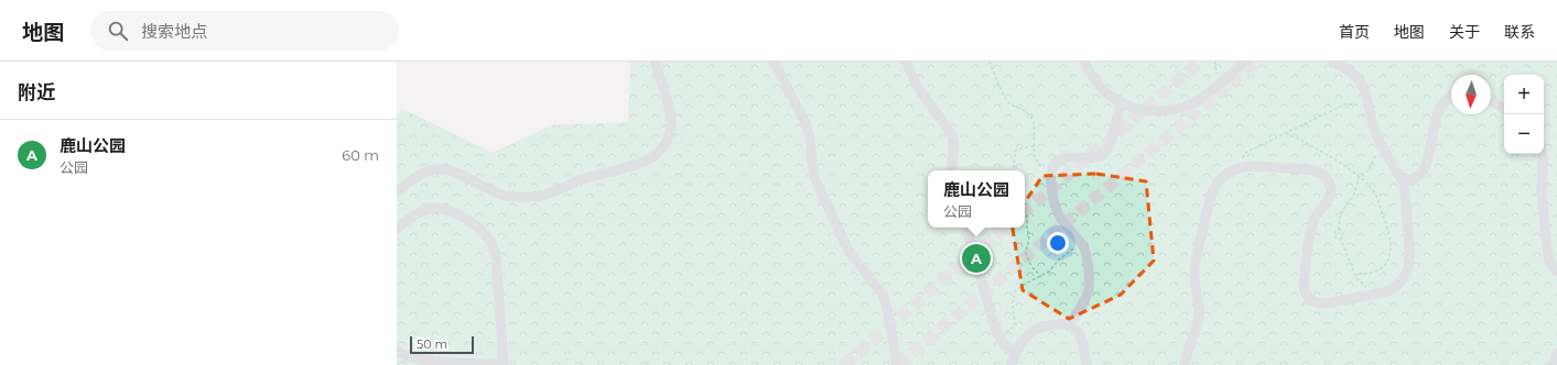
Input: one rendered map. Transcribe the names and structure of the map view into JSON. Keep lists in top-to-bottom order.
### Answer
{
  "scale_bar": "50 m",
  "north": "bottom",
  "page": {
    "header": "地图",
    "search": "搜索地点",
    "nav": [
      "首页",
      "地图",
      "关于",
      "联系"
    ],
    "heading": "附近",
    "map_buttons": ["+", "−"],
    "list": [
      {
        "mark": "A",
        "name": "鹿山公园",
        "note": "公园",
        "value": "60 m"
      }
    ],
    "popup": ["鹿山公园", "公园"],
    "pins": "A",
    "scale": "50 m"
  }
}
